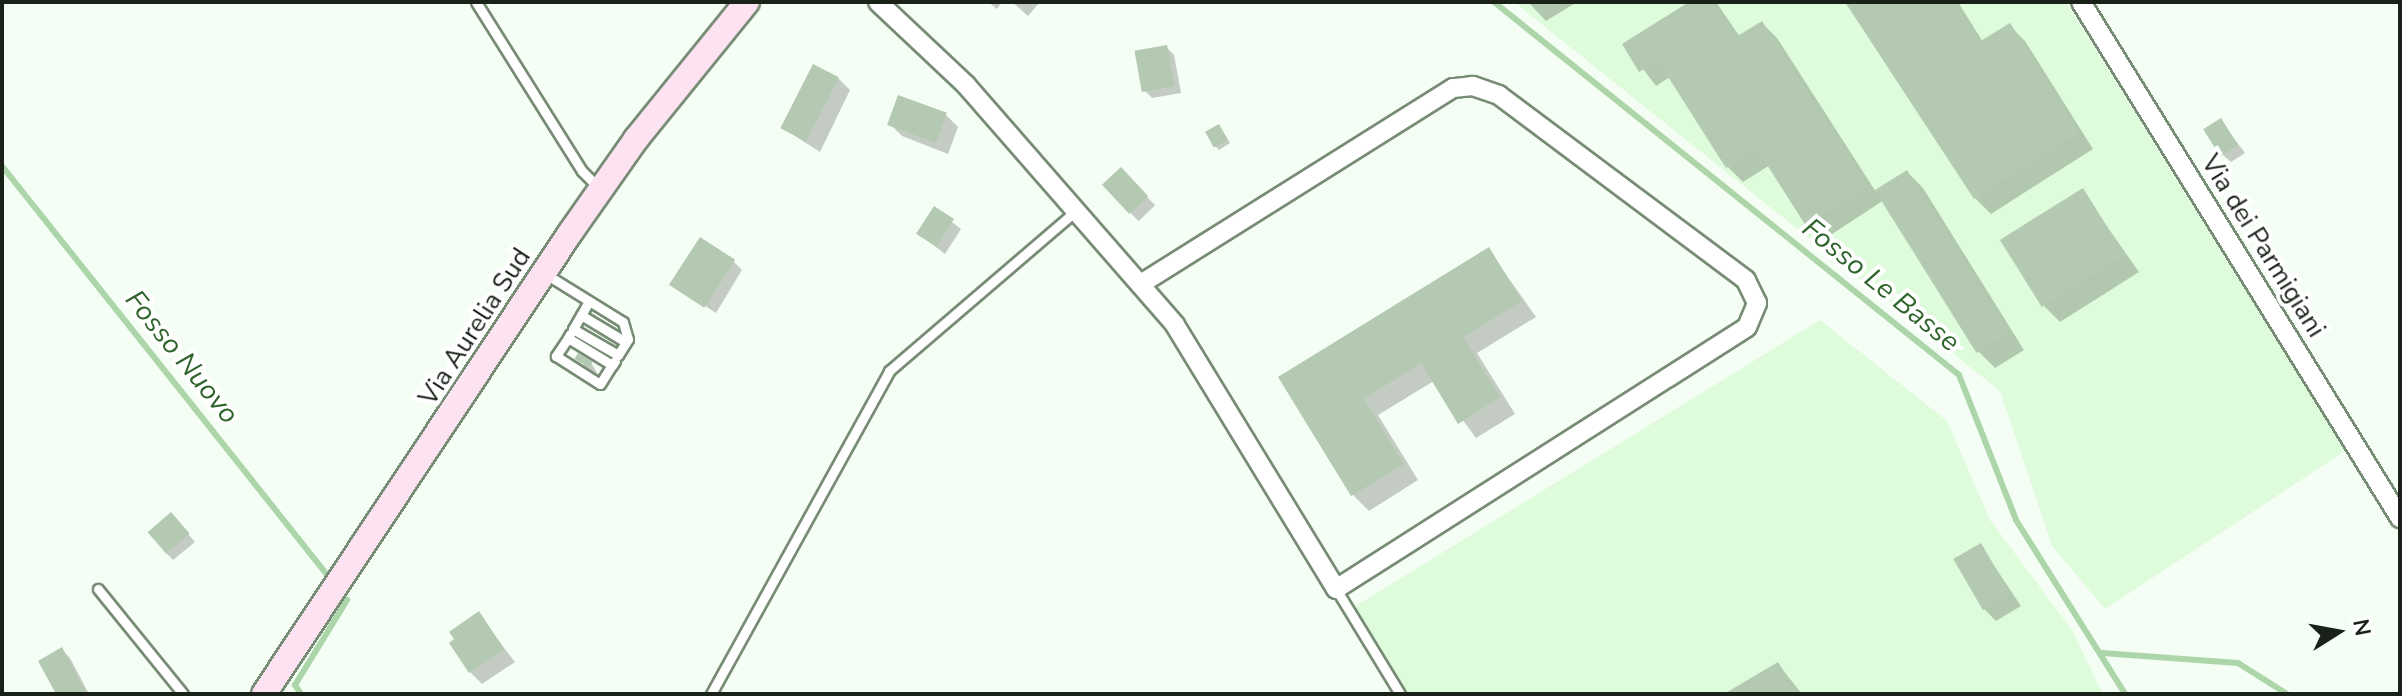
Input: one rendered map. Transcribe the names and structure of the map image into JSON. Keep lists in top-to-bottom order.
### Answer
{
  "streets": {
    "main road": ["Via Aurelia Sud"],
    "street": ["Via dei Parmigiani"]
  },
  "water": ["Fosso Le Basse", "Fosso Nuovo"],
  "north": "right"
}
